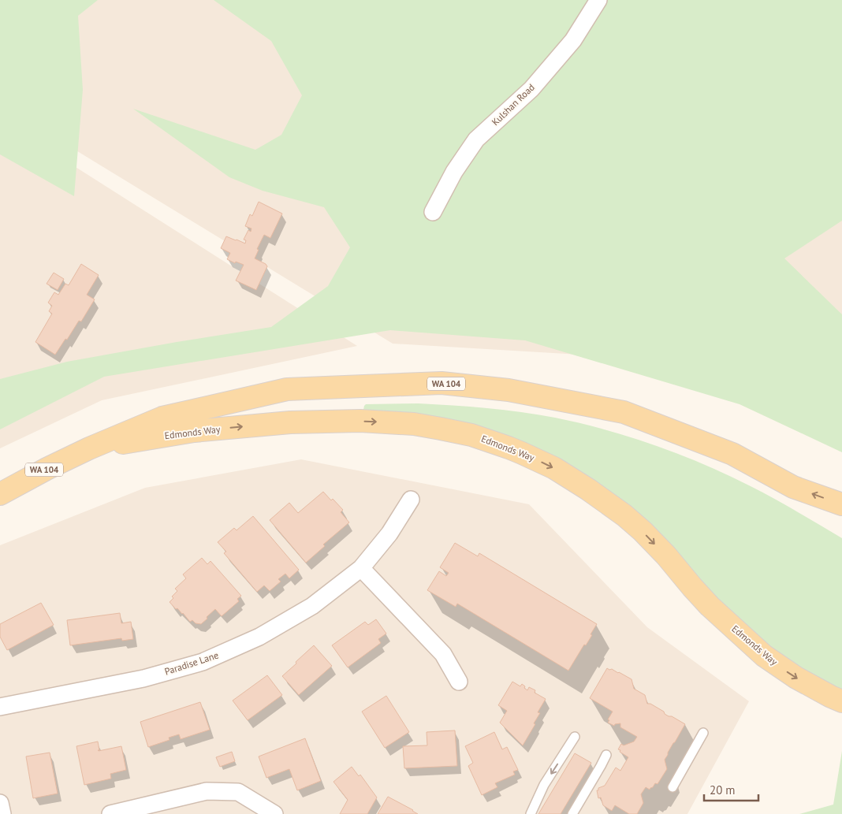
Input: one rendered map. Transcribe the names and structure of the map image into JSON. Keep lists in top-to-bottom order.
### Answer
{
  "streets": {
    "main road": ["WA 104", "Edmonds Way"],
    "street": ["Kulshan Road", "Paradise Lane"]
  },
  "scale_bar": "20 m"
}
